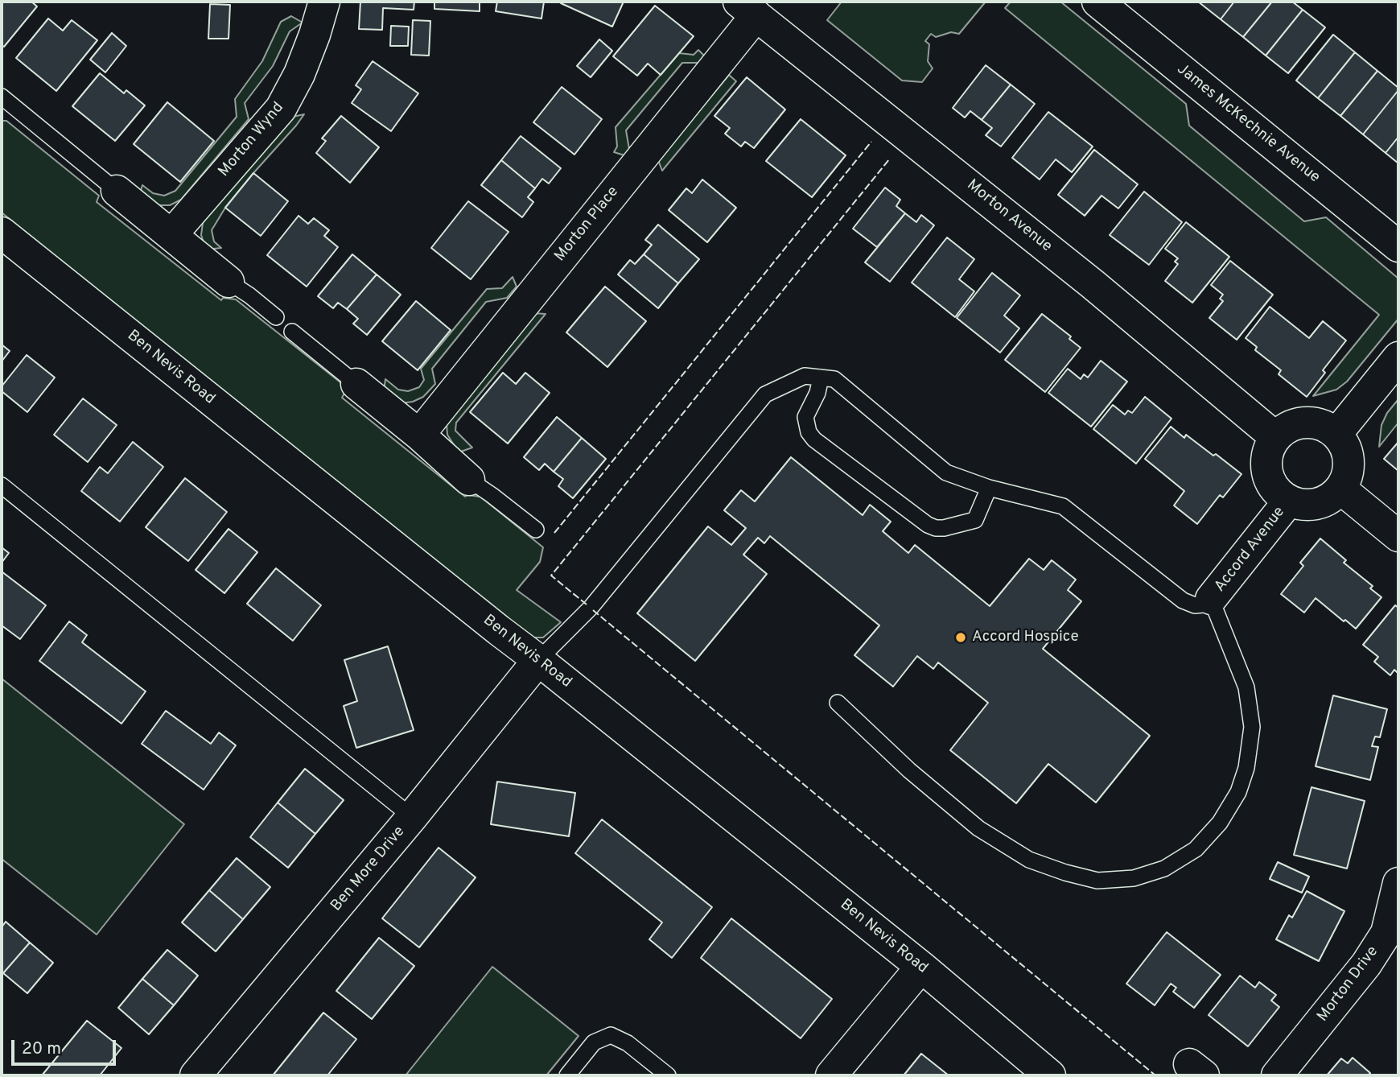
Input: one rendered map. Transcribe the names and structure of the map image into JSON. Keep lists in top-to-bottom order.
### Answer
{
  "streets": {
    "street": [
      "James McKechnie Avenue",
      "Morton Wynd",
      "Morton Avenue",
      "Morton Place",
      "Ben Nevis Road",
      "Accord Avenue",
      "Ben More Drive",
      "Morton Drive"
    ]
  },
  "crossings": [
    ["Morton Avenue", "Morton Place"],
    ["Morton Avenue", "Accord Avenue"],
    ["Ben Nevis Road", "Ben More Drive"]
  ],
  "places": ["Accord Hospice"],
  "scale_bar": "20 m"
}
